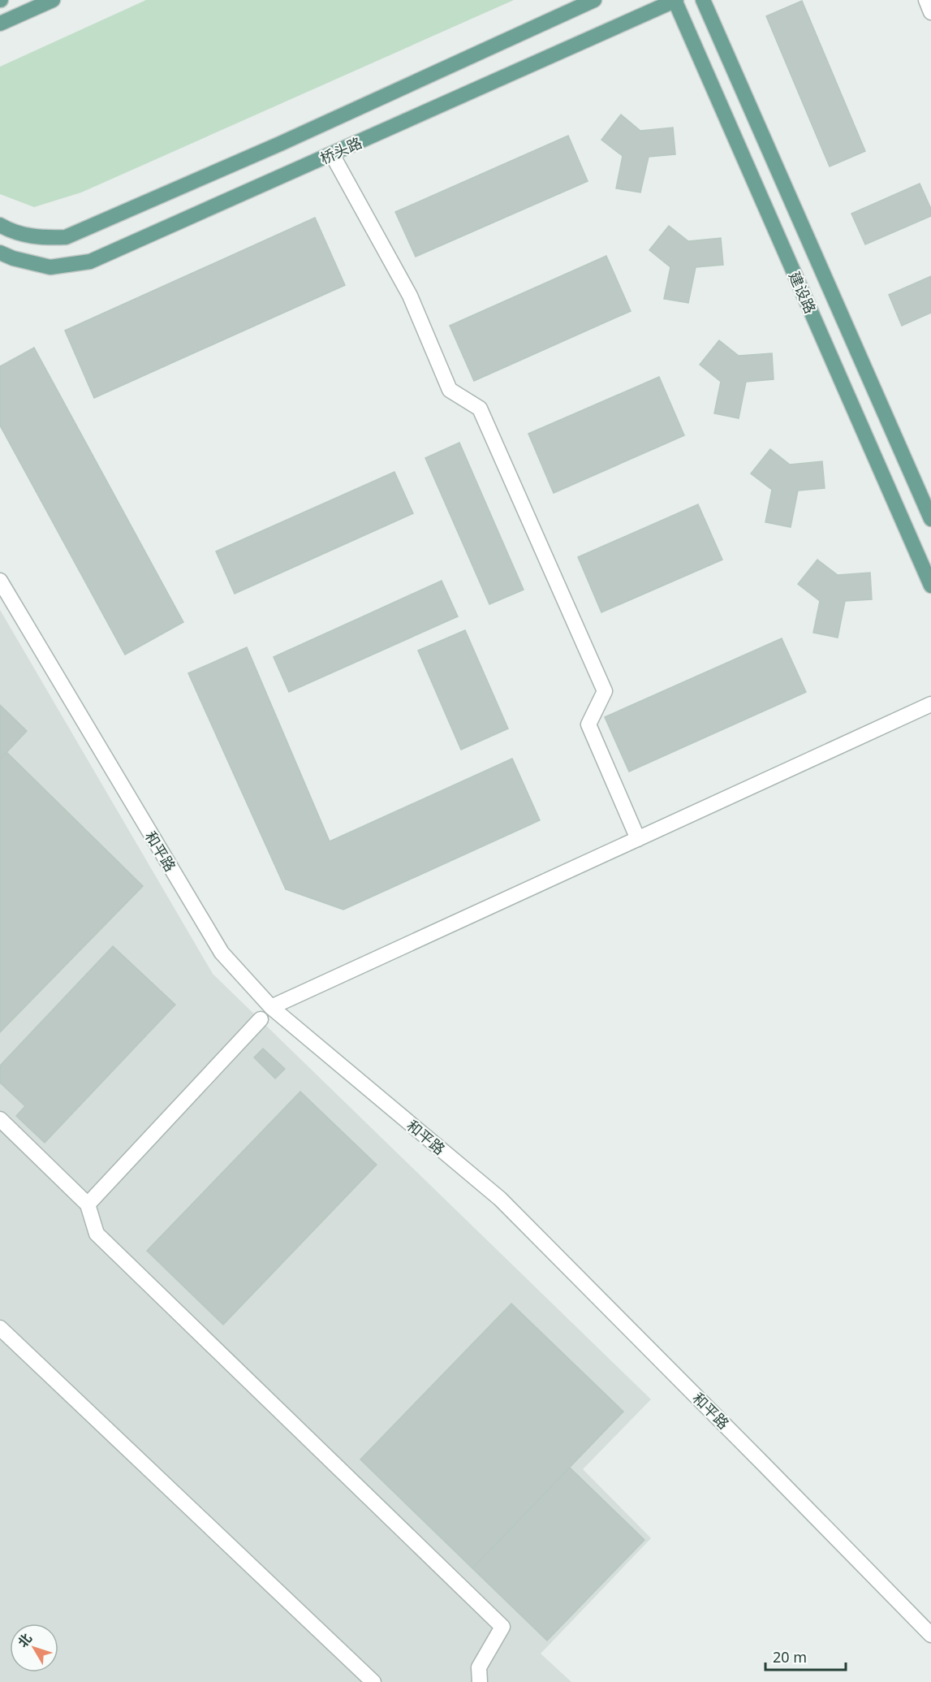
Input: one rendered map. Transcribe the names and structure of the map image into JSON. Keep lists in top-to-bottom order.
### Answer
{
  "streets": {
    "main road": ["桥头路", "建设路"],
    "street": ["和平路"]
  },
  "crossings": [
    ["桥头路", "建设路"]
  ],
  "scale_bar": "20 m",
  "north": "top left"
}
